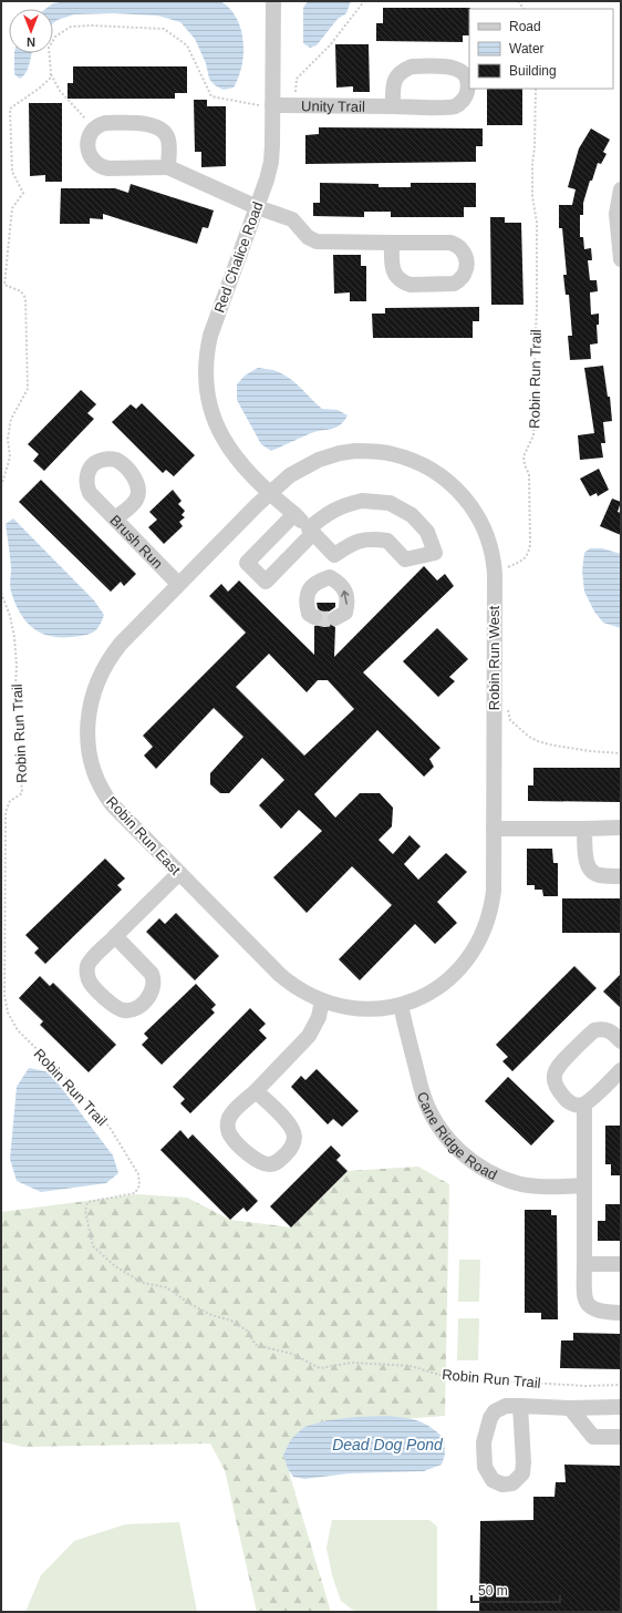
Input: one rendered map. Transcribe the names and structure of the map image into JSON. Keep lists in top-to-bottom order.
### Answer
{
  "streets": {
    "street": [
      "Unity Trail",
      "Red Chalice Road",
      "Brush Run",
      "Robin Run West",
      "Robin Run East",
      "Cane Ridge Road"
    ],
    "path": ["Robin Run Trail"]
  },
  "crossings": [
    ["Unity Trail", "Red Chalice Road"],
    ["Red Chalice Road", "Robin Run West"],
    ["Red Chalice Road", "Robin Run East"],
    ["Brush Run", "Robin Run East"],
    ["Robin Run West", "Robin Run East"],
    ["Robin Run West", "Cane Ridge Road"],
    ["Robin Run East", "Cane Ridge Road"]
  ],
  "water": ["Dead Dog Pond"],
  "legend": ["Road", "Water", "Building"],
  "scale_bar": "50 m",
  "north": "bottom"
}
